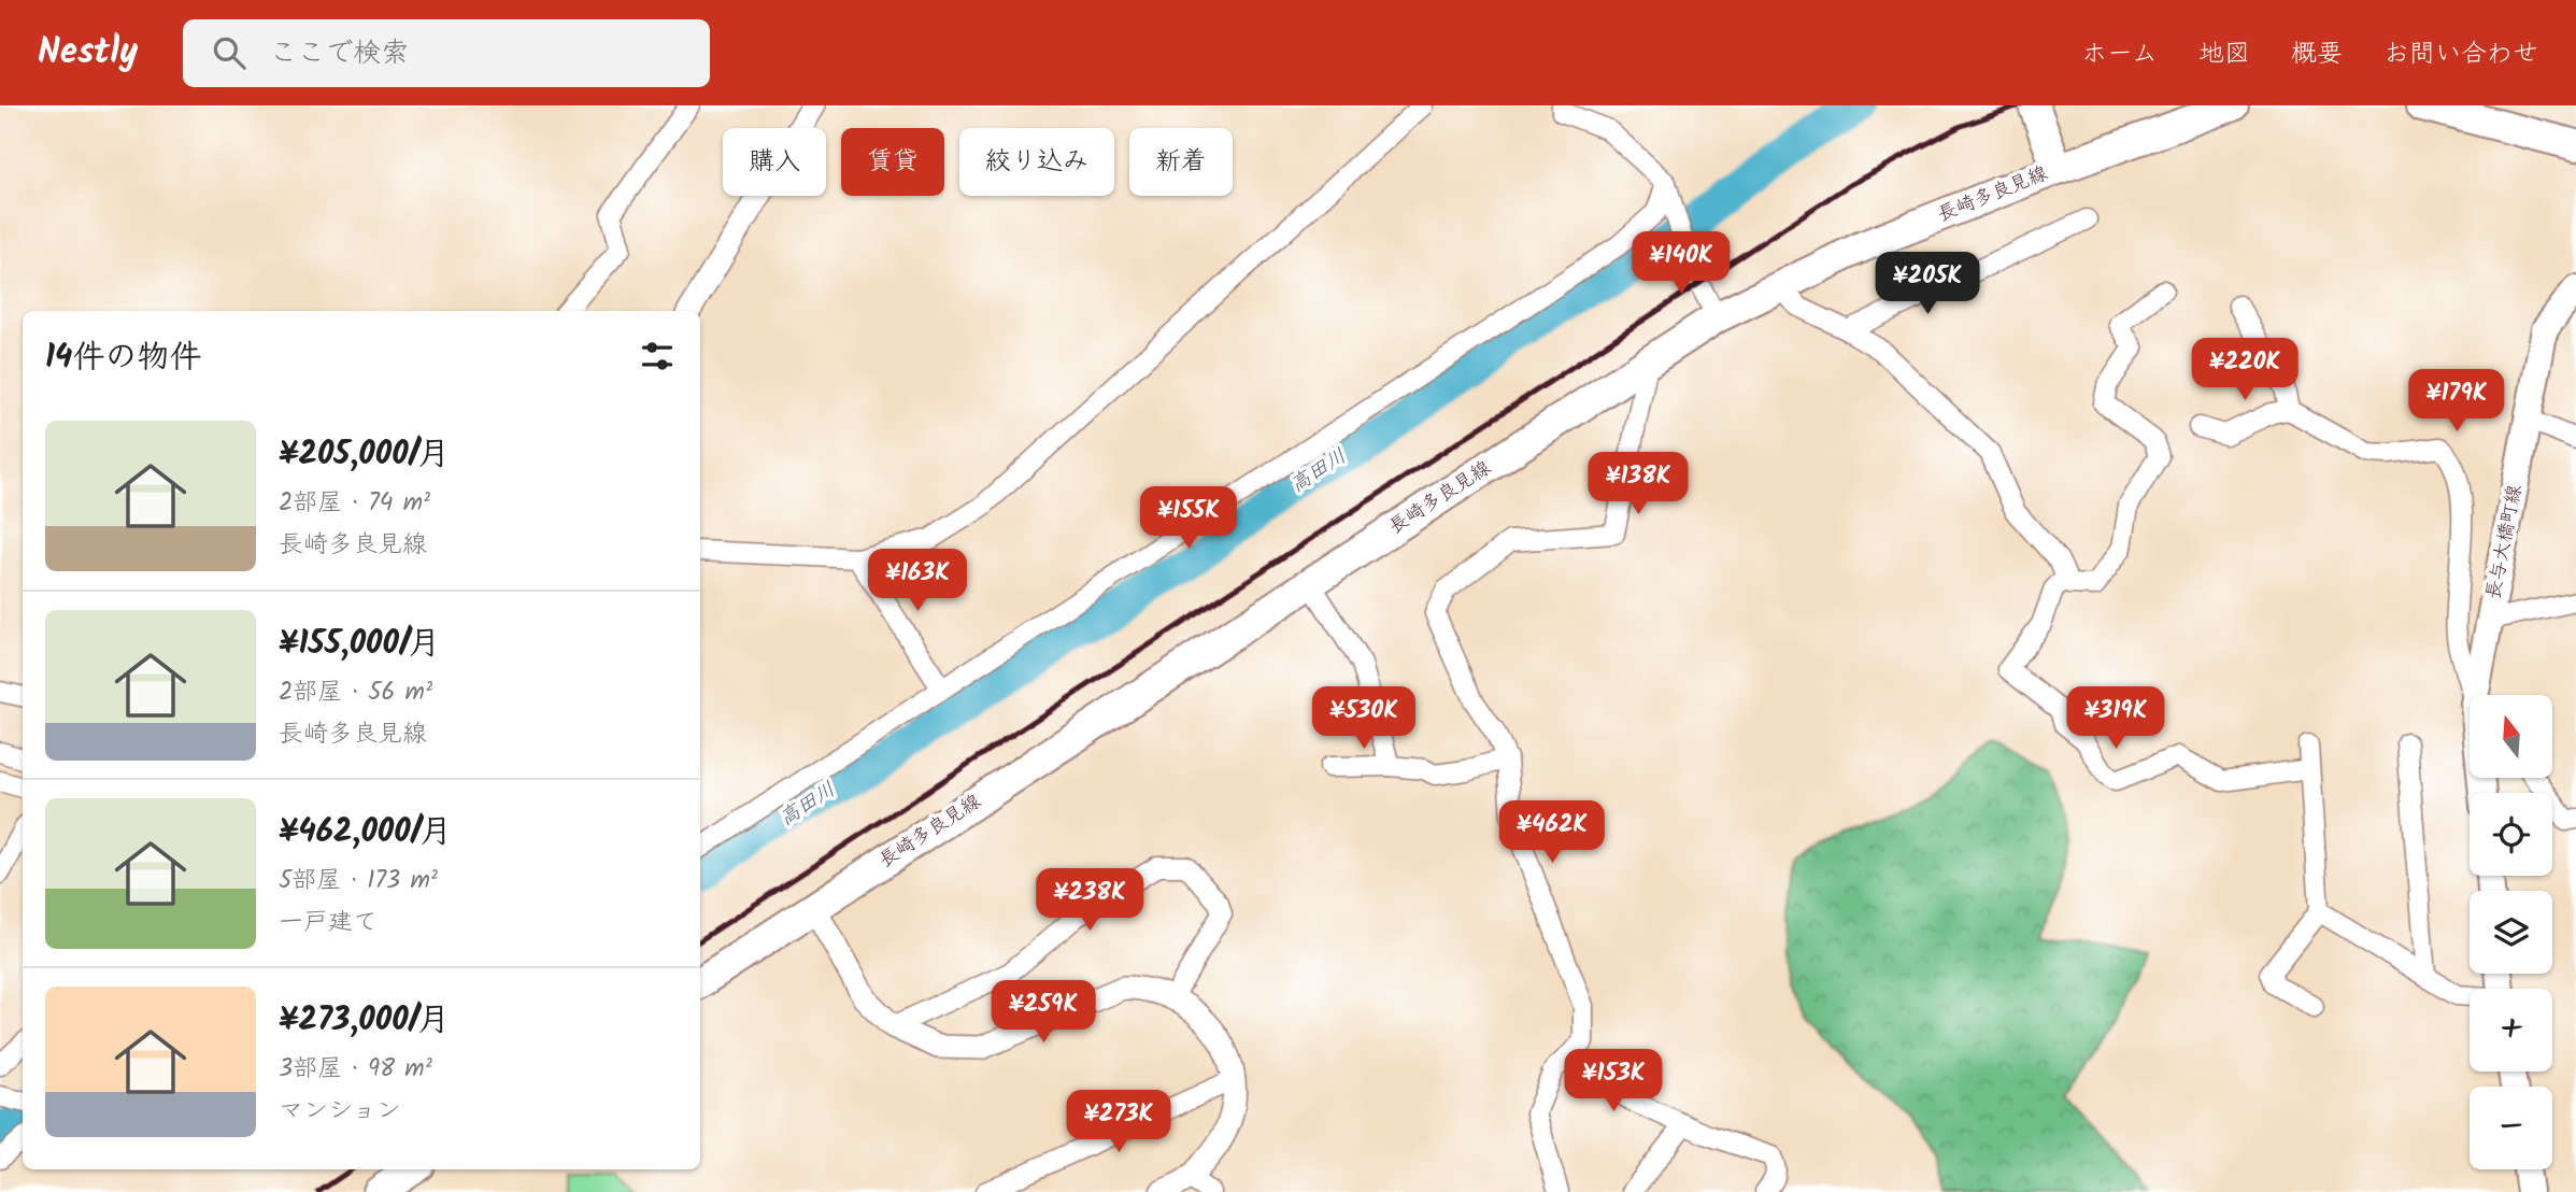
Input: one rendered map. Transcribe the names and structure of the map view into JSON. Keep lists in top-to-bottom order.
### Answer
{
  "streets": {
    "main road": ["長崎多良見線", "長与大橋町線"]
  },
  "water": ["高田川"],
  "north": "top",
  "page": {
    "header": "Nestly",
    "search": "ここで検索",
    "nav": [
      "ホーム",
      "地図",
      "概要",
      "お問い合わせ"
    ],
    "chip": [
      "購入",
      "賃貸",
      "絞り込み",
      "新着"
    ],
    "price": [
      "¥140K",
      "¥205K",
      "¥220K",
      "¥179K",
      "¥138K",
      "¥155K",
      "¥163K",
      "¥530K",
      "¥319K",
      "¥462K",
      "¥238K",
      "¥259K",
      "¥153K",
      "¥273K"
    ],
    "heading": "14件の物件",
    "list": [
      {
        "name": "¥205,000/月",
        "note": "2部屋 · 74 m² · 長崎多良見線"
      },
      {
        "name": "¥155,000/月",
        "note": "2部屋 · 56 m² · 長崎多良見線"
      },
      {
        "name": "¥462,000/月",
        "note": "5部屋 · 173 m² · 一戸建て"
      },
      {
        "name": "¥273,000/月",
        "note": "3部屋 · 98 m² · マンション"
      }
    ],
    "map_buttons": ["+", "−"]
  }
}
